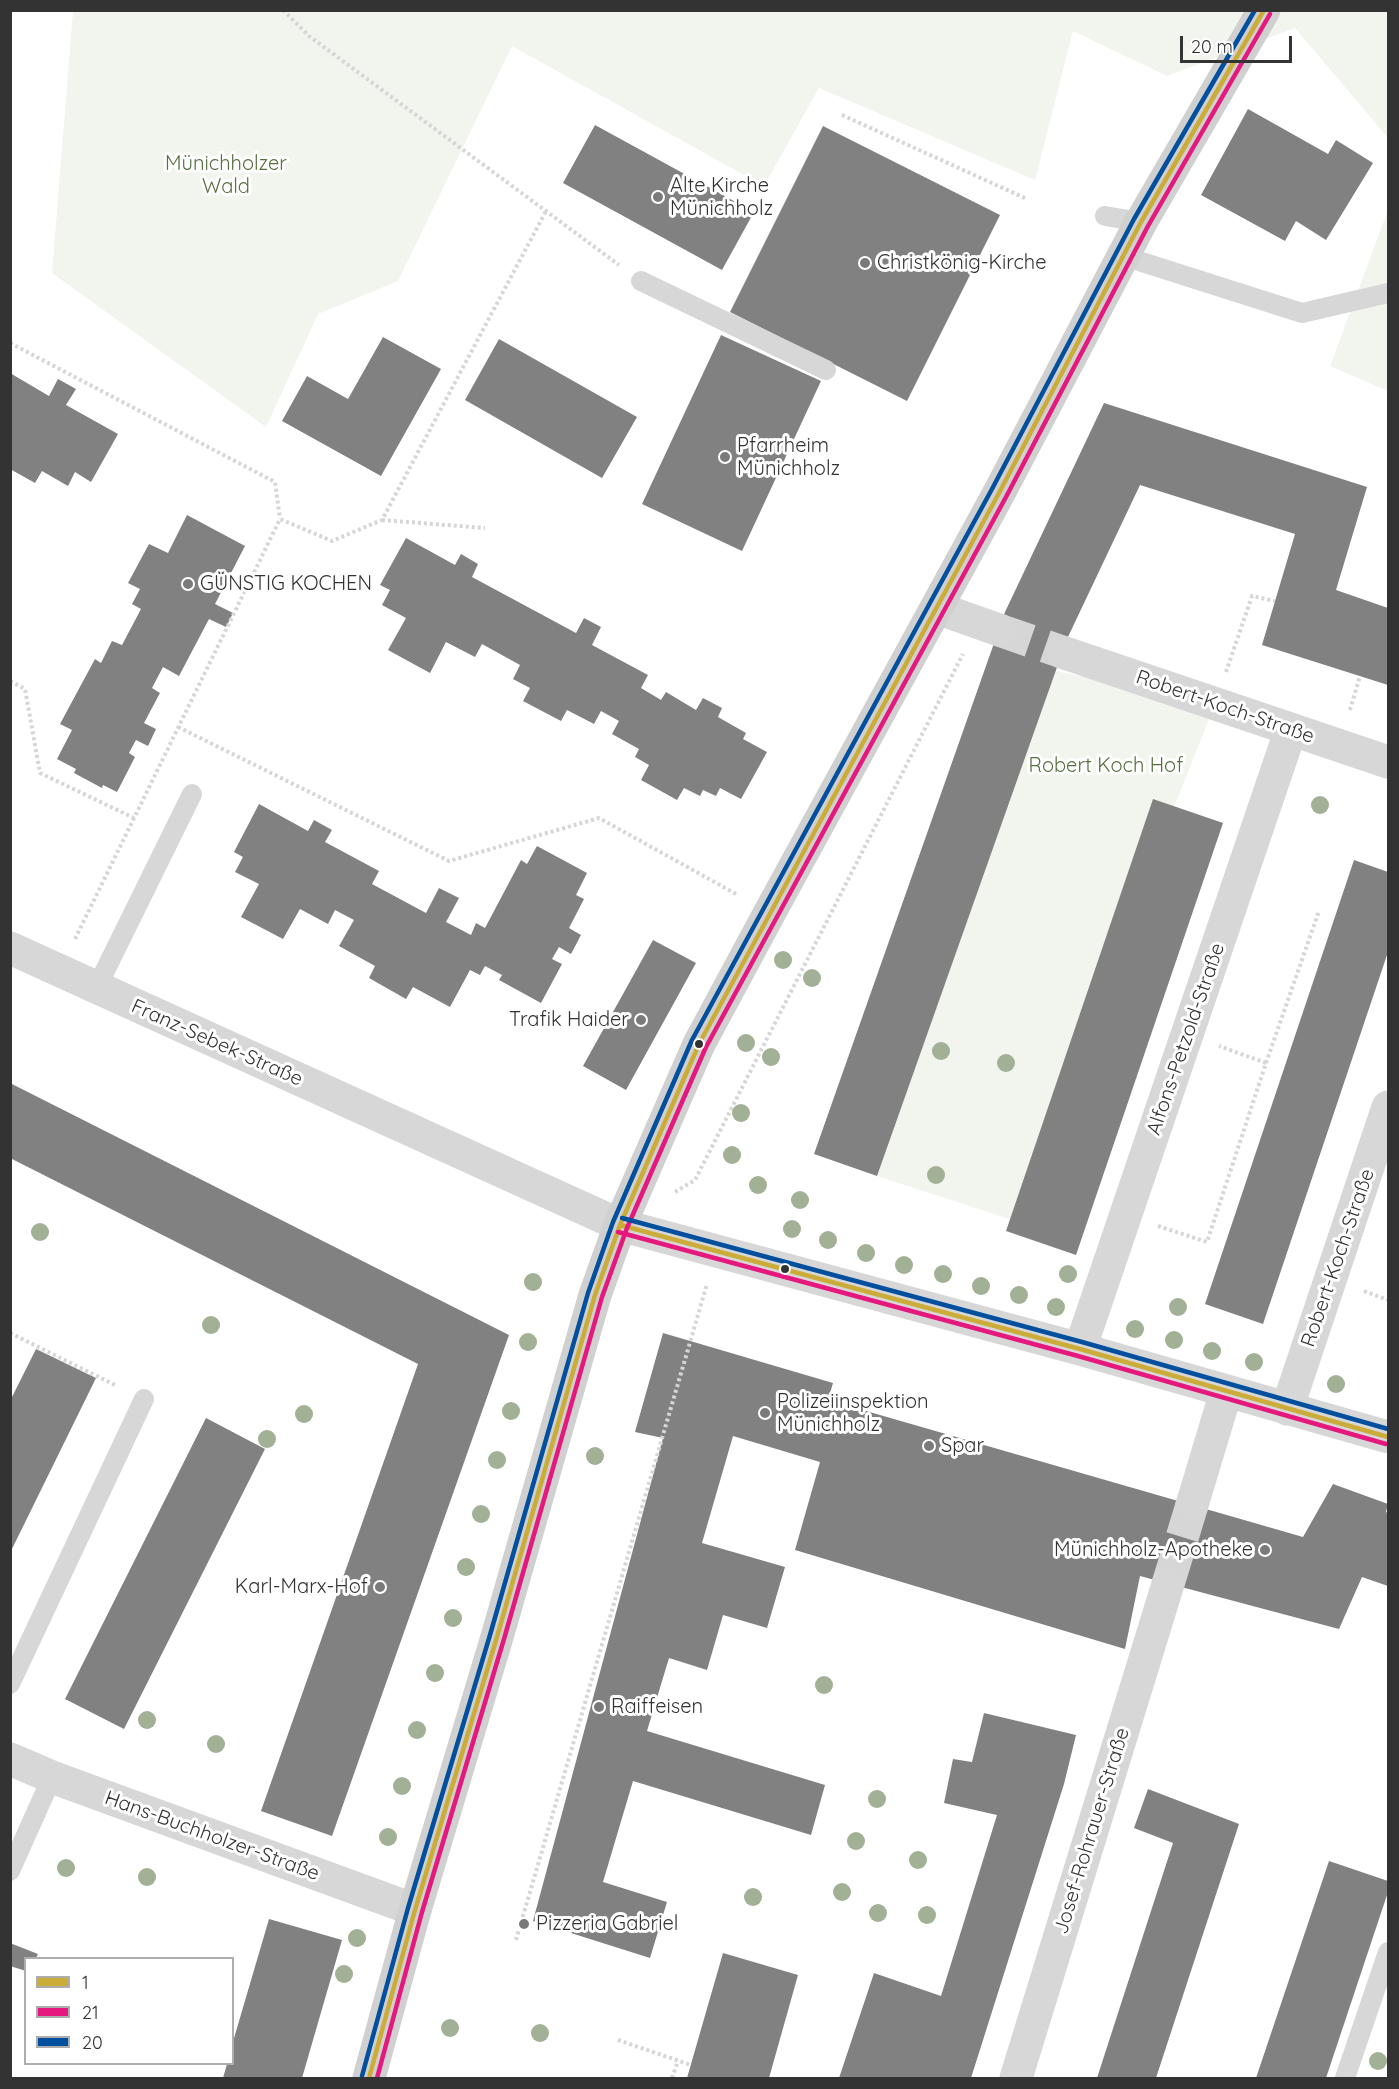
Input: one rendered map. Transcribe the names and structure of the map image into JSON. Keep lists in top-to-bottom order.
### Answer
{
  "streets": {
    "street": [
      "Robert-Koch-Straße",
      "Alfons-Petzold-Straße",
      "Franz-Sebek-Straße",
      "Josef-Rohrauer-Straße",
      "Hans-Buchholzer-Straße"
    ]
  },
  "crossings": [
    ["Robert-Koch-Straße", "Alfons-Petzold-Straße"],
    ["Robert-Koch-Straße", "Franz-Sebek-Straße"],
    ["Alfons-Petzold-Straße", "Franz-Sebek-Straße"]
  ],
  "parks": ["Münichholzer Wald", "Robert Koch Hof"],
  "places": [
    "Alte Kirche Münichholz",
    "Christkönig-Kirche",
    "Pfarrheim Münichholz",
    "GÜNSTIG KOCHEN",
    "Trafik Haider",
    "Polizeiinspektion Münichholz",
    "Spar",
    "Münichholz-Apotheke",
    "Karl-Marx-Hof",
    "Raiffeisen",
    "Pizzeria Gabriel"
  ],
  "lines": ["transit line 1", "transit line 20", "transit line 21"],
  "legend": ["1", "21", "20"],
  "scale_bar": "20 m"
}
